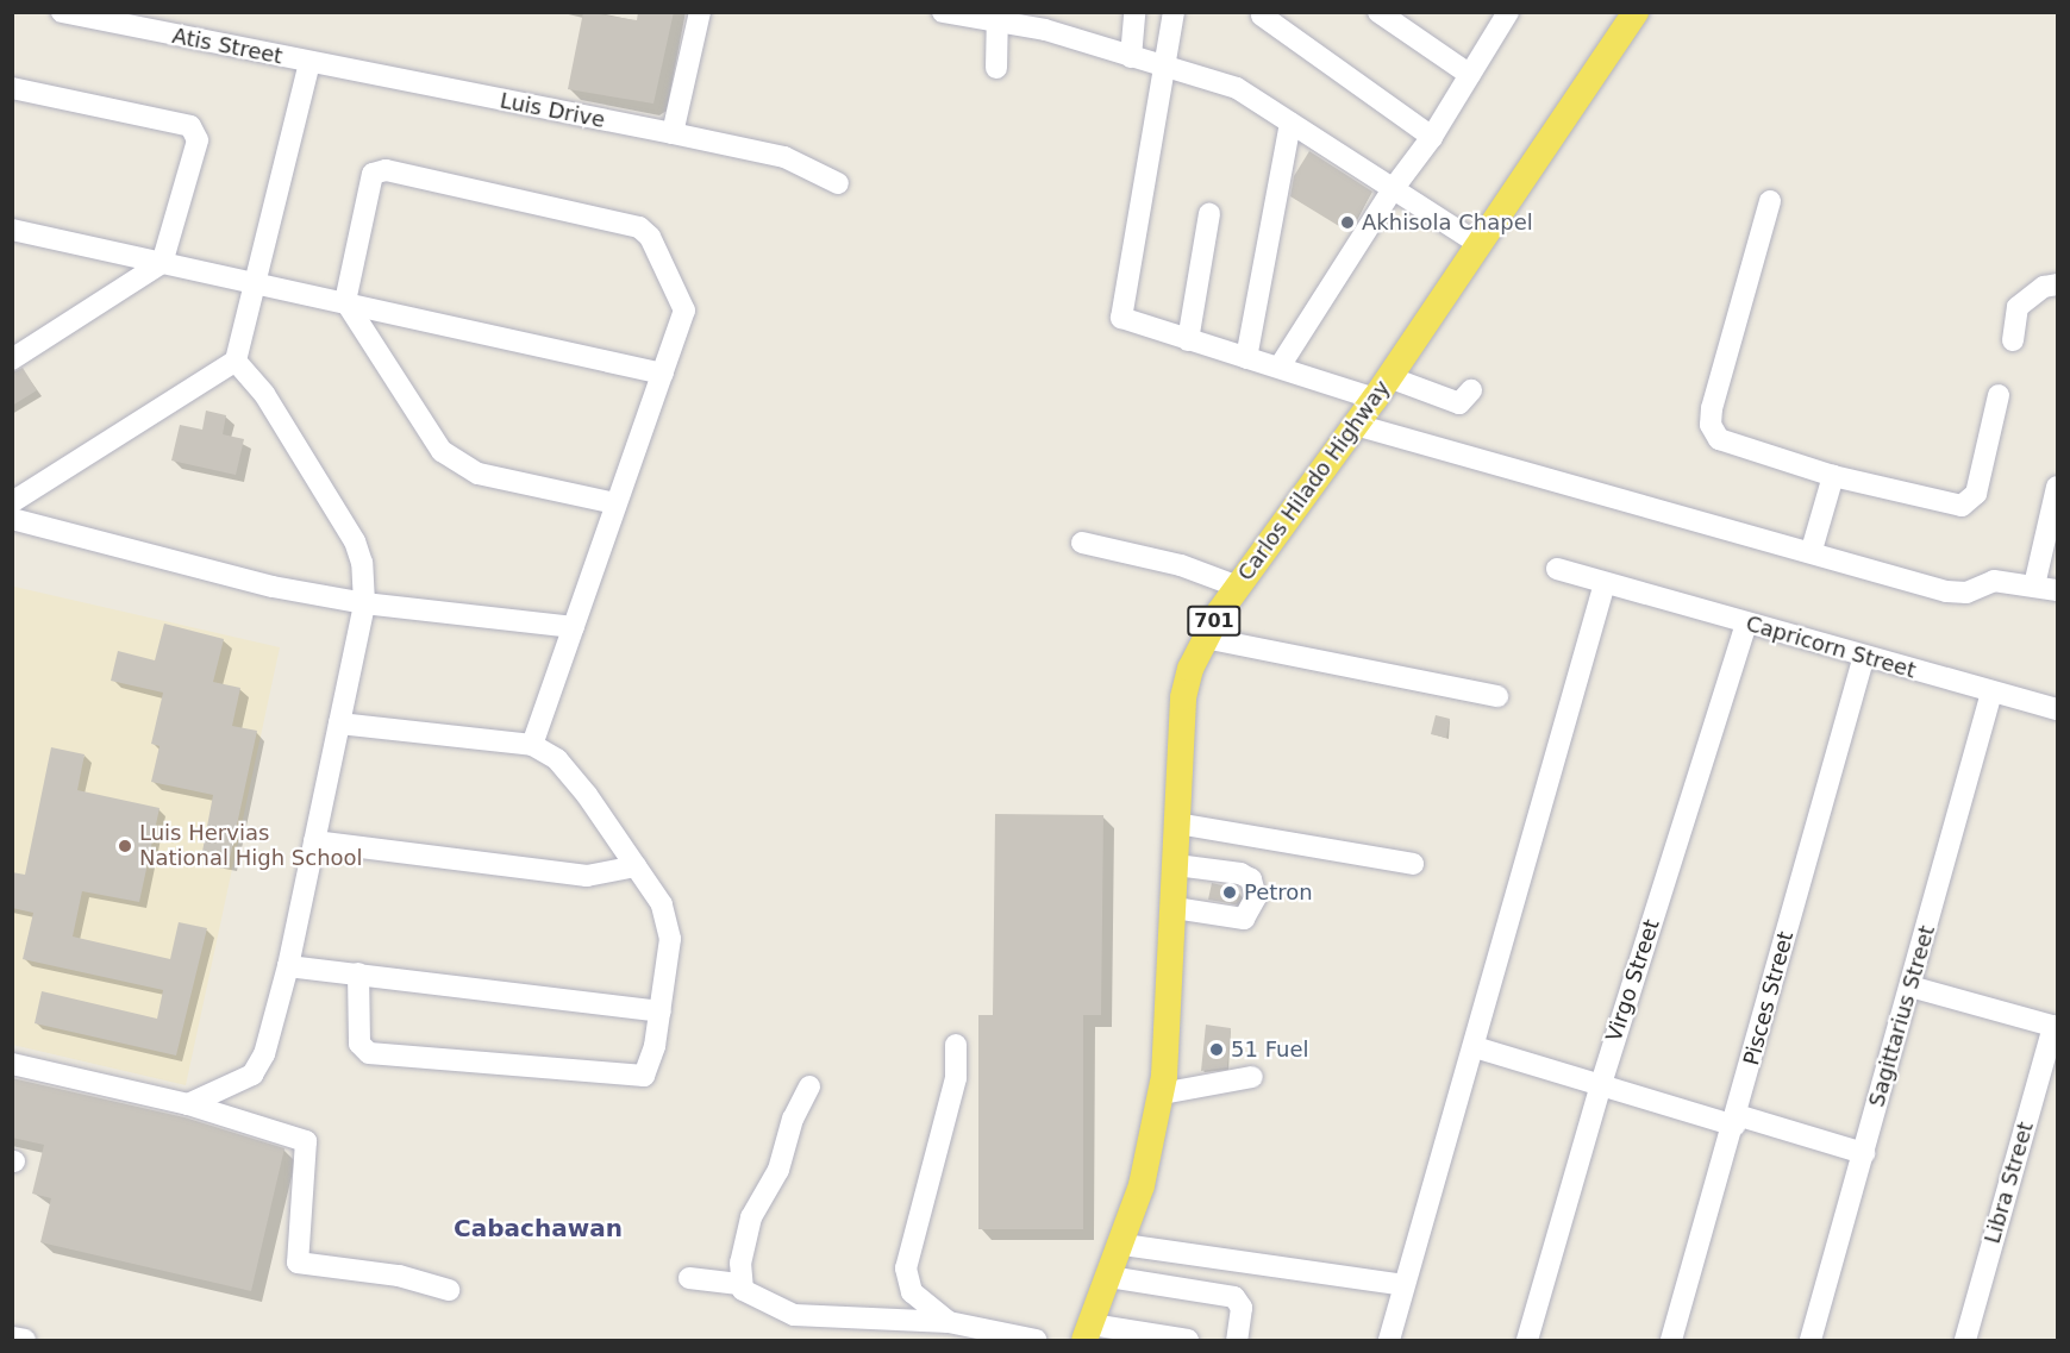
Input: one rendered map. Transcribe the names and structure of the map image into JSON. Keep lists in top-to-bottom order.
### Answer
{
  "streets": {
    "main road": ["Carlos Hilado Highway", "701"],
    "street": [
      "Atis Street",
      "Luis Drive",
      "Capricorn Street",
      "Virgo Street",
      "Pisces Street",
      "Sagittarius Street",
      "Libra Street"
    ]
  },
  "crossings": [
    ["Atis Street", "Luis Drive"],
    ["Capricorn Street", "Virgo Street"],
    ["Capricorn Street", "Pisces Street"],
    ["Capricorn Street", "Sagittarius Street"]
  ],
  "districts": ["Cabachawan"],
  "places": [
    "Akhisola Chapel",
    "Luis Hervias National High School",
    "Petron",
    "51 Fuel"
  ]
}
